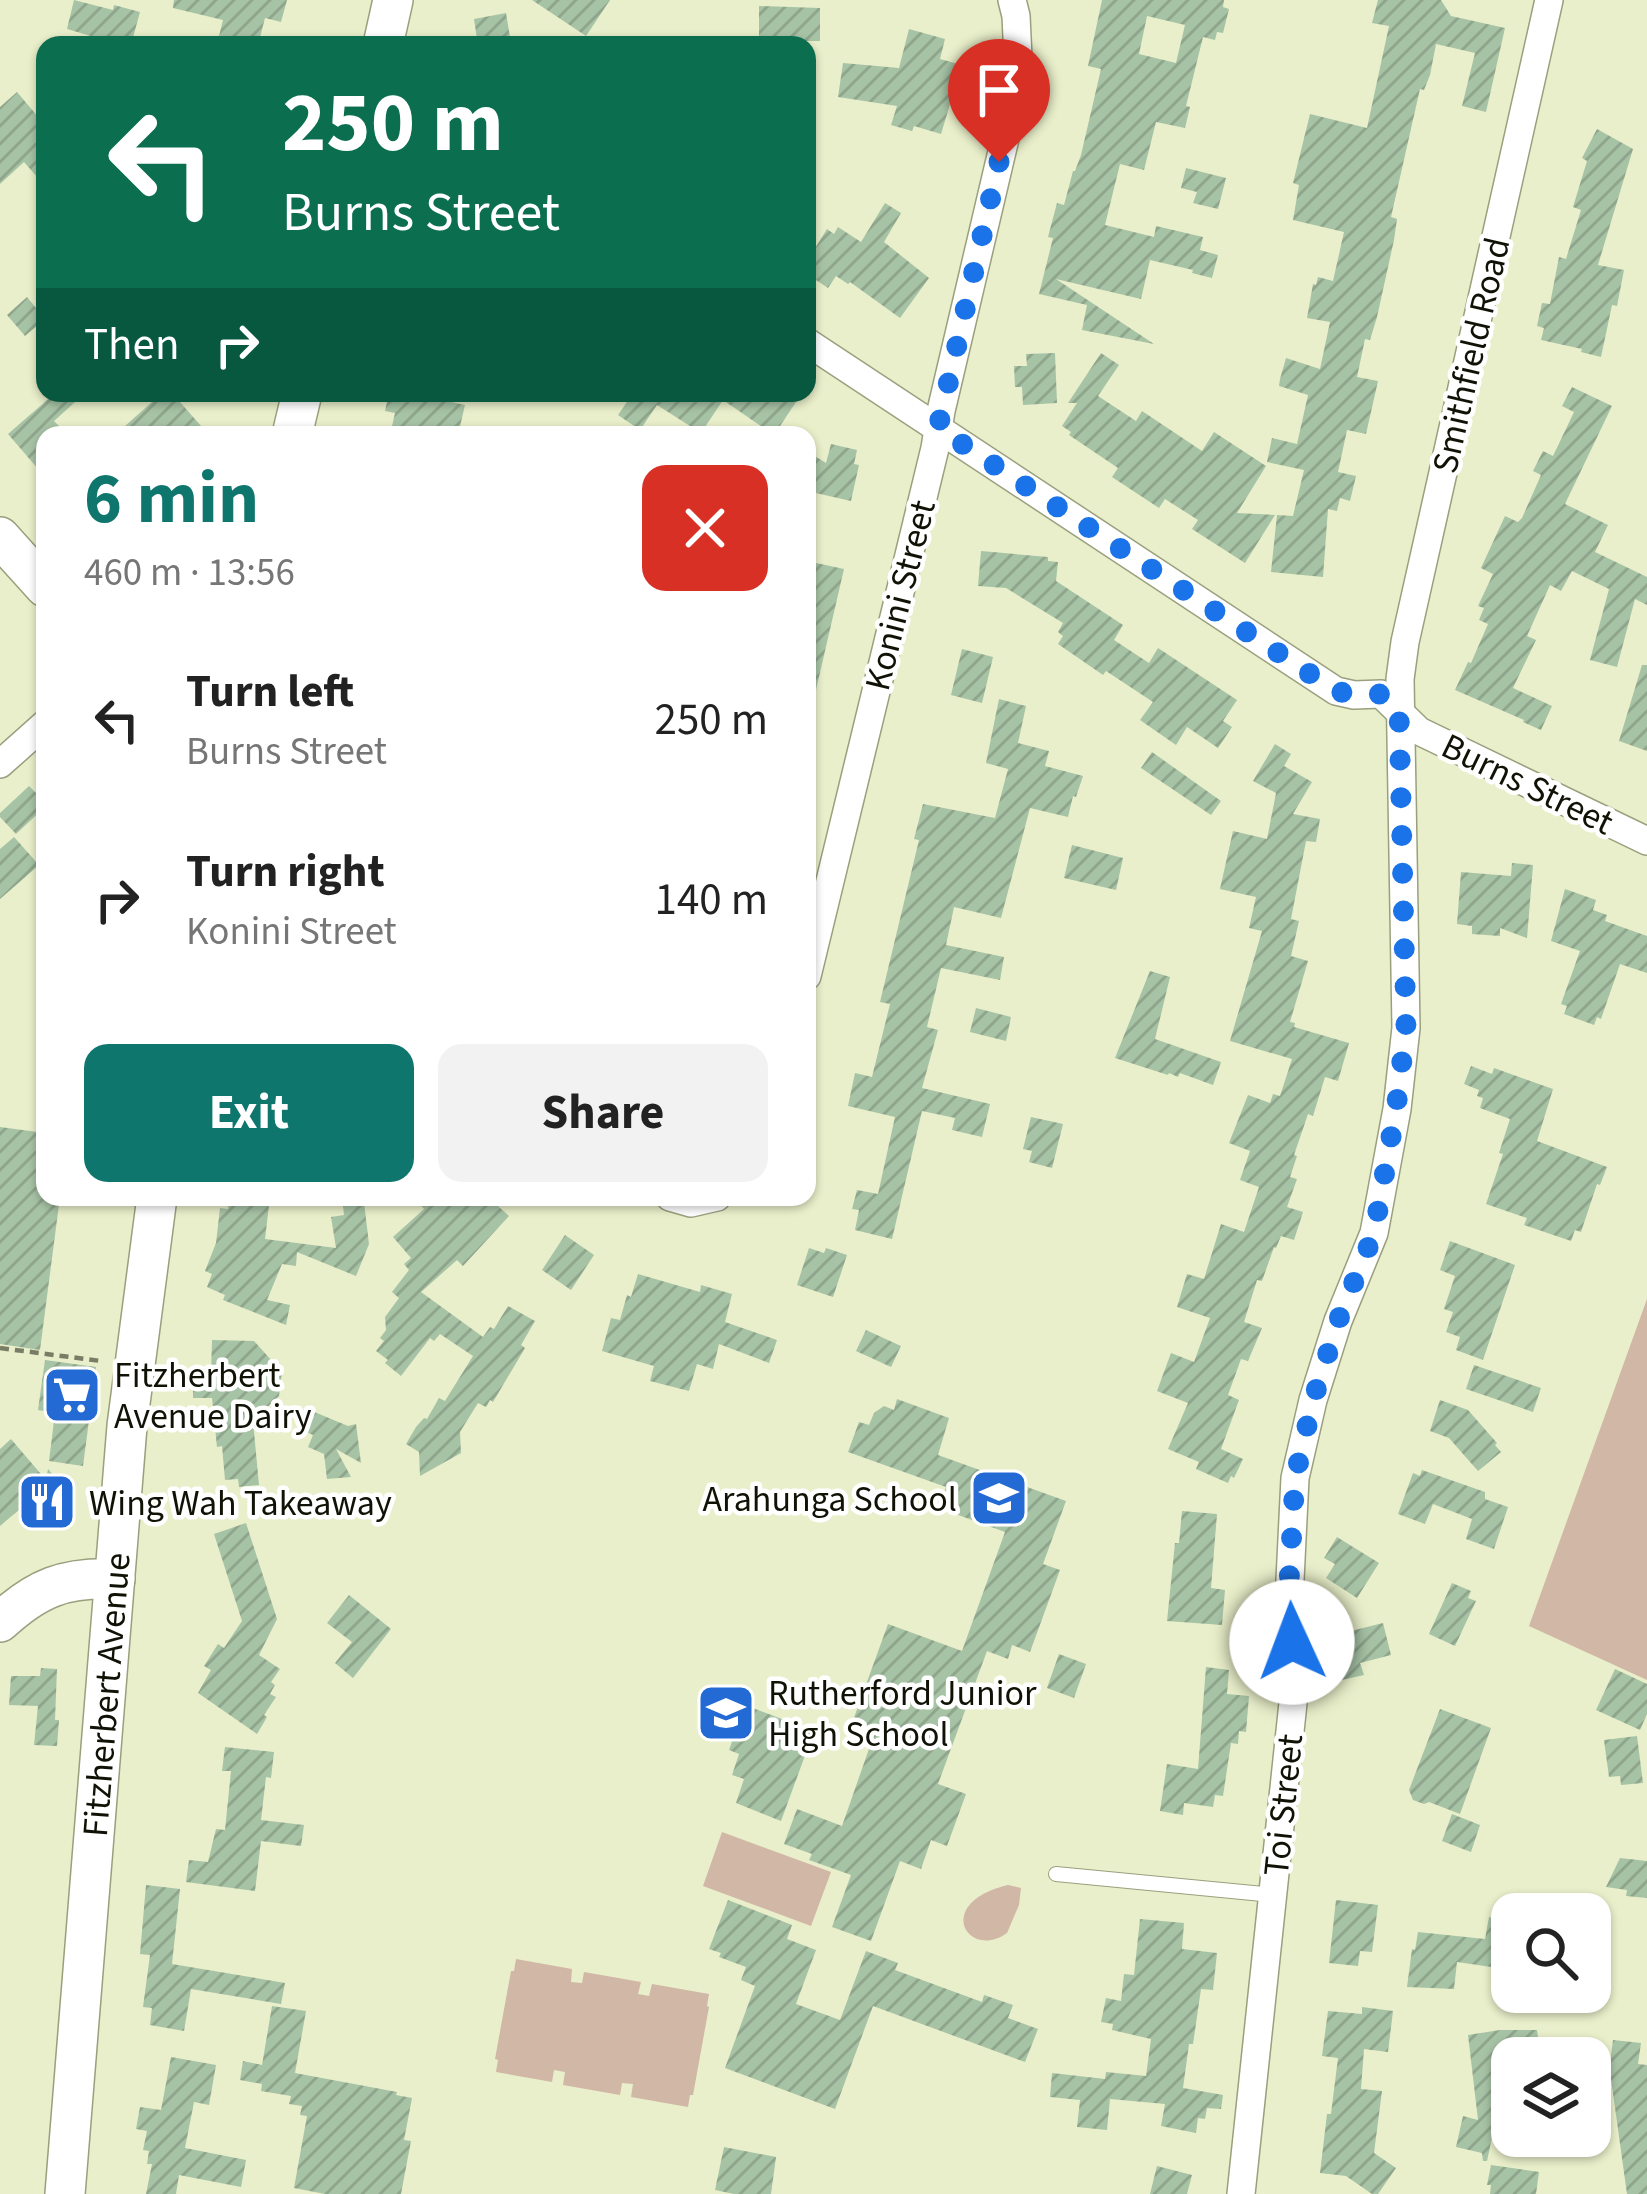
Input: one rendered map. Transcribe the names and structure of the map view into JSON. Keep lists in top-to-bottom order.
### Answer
{
  "streets": {
    "main road": ["Fitzherbert Avenue"],
    "street": [
      "Smithfield Road",
      "Konini Street",
      "Burns Street",
      "Toi Street"
    ]
  },
  "crossings": [
    ["Smithfield Road", "Burns Street"],
    ["Smithfield Road", "Toi Street"],
    ["Konini Street", "Burns Street"],
    ["Burns Street", "Toi Street"]
  ],
  "places": {
    "supermarket": ["Fitzherbert Avenue Dairy"],
    "school or university": ["Arahunga School", "Rutherford Junior High School"],
    "restaurant": ["Wing Wah Takeaway"]
  },
  "page": {
    "turn": ["250 m", "Burns Street"],
    "then": "Then",
    "heading": ["6 min", "460 m · 13:56"],
    "list": [
      {
        "name": "Turn left",
        "note": "Burns Street",
        "value": "250 m"
      },
      {
        "name": "Turn right",
        "note": "Konini Street",
        "value": "140 m"
      }
    ],
    "buttons": ["Exit", "Share"]
  }
}
